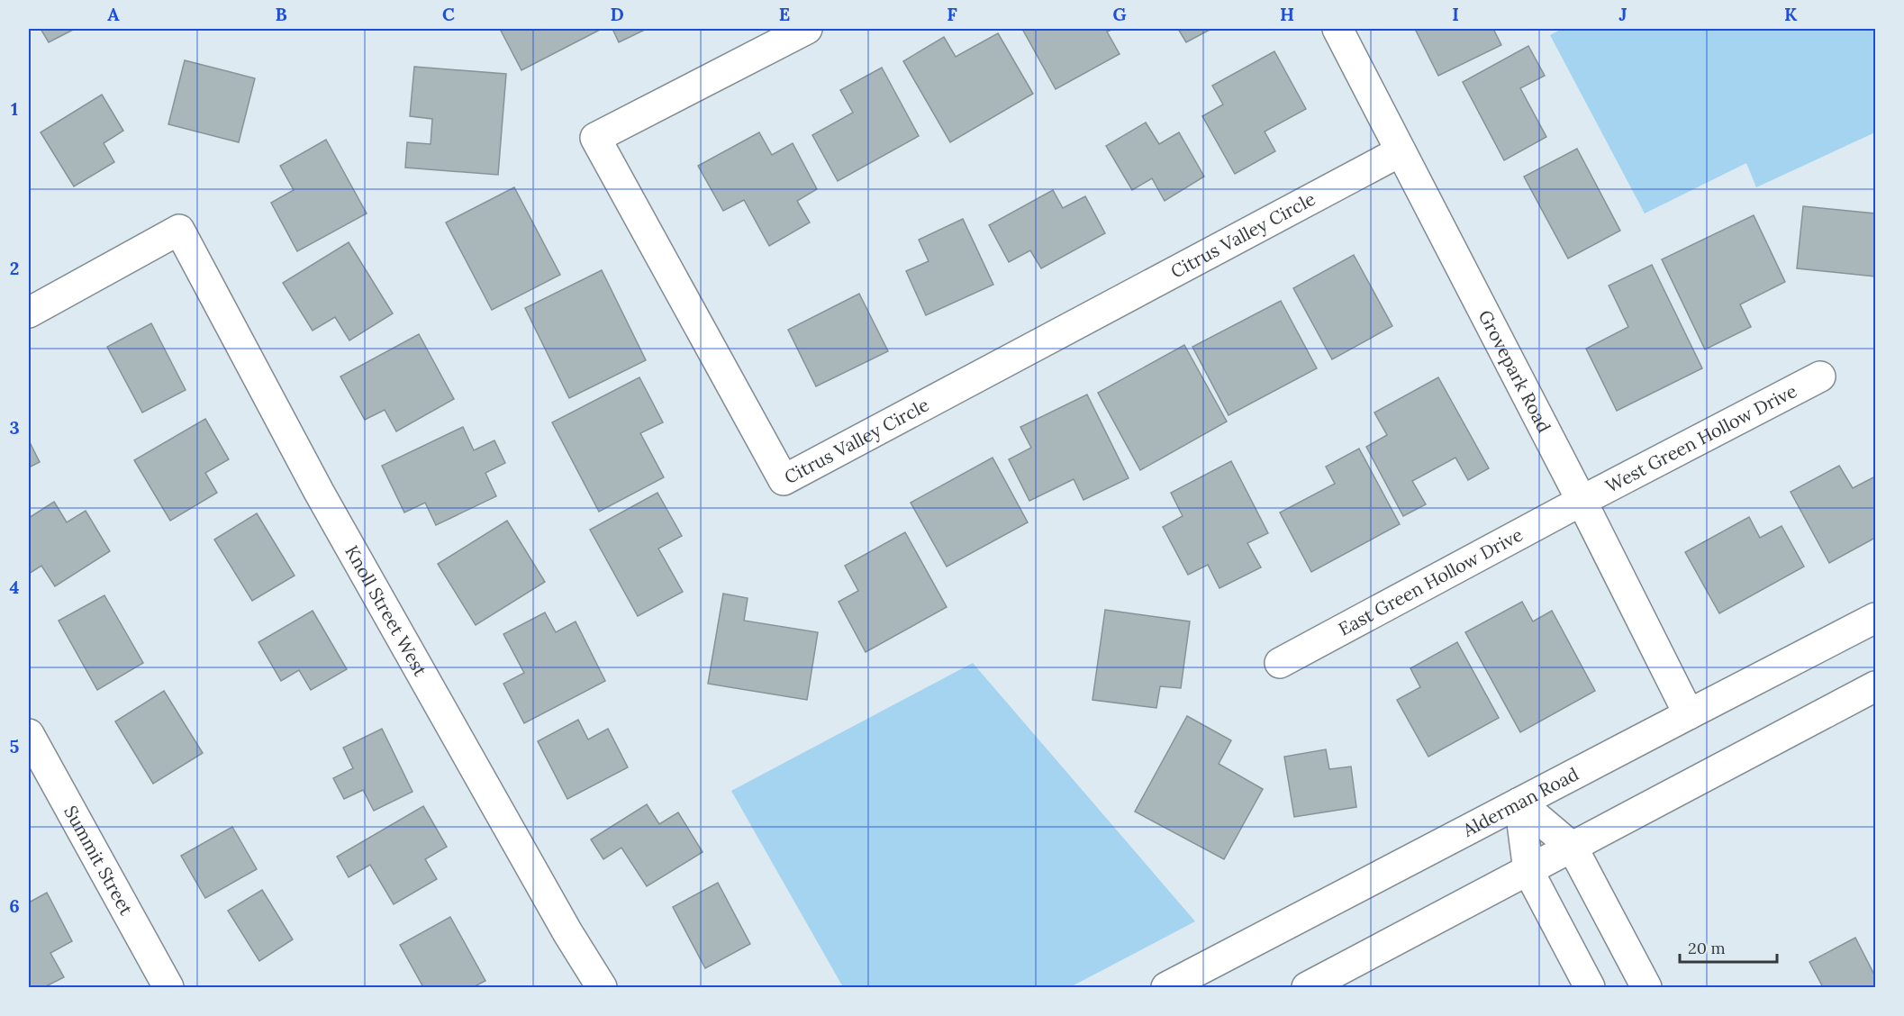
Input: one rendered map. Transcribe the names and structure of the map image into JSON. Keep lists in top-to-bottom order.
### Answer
{
  "streets": {
    "street": [
      "Citrus Valley Circle",
      "Grovepark Road",
      "West Green Hollow Drive",
      "East Green Hollow Drive",
      "Knoll Street West",
      "Alderman Road",
      "Summit Street"
    ]
  },
  "crossings": [
    ["Citrus Valley Circle", "Grovepark Road"],
    ["Grovepark Road", "West Green Hollow Drive"],
    ["Grovepark Road", "East Green Hollow Drive"],
    ["Grovepark Road", "Alderman Road"],
    ["West Green Hollow Drive", "East Green Hollow Drive"]
  ],
  "scale_bar": "20 m",
  "grid": {
    "columns": [
      "A",
      "B",
      "C",
      "D",
      "E",
      "F",
      "G",
      "H",
      "I",
      "J",
      "K"
    ],
    "rows": [
      "1",
      "2",
      "3",
      "4",
      "5",
      "6"
    ]
  }
}
